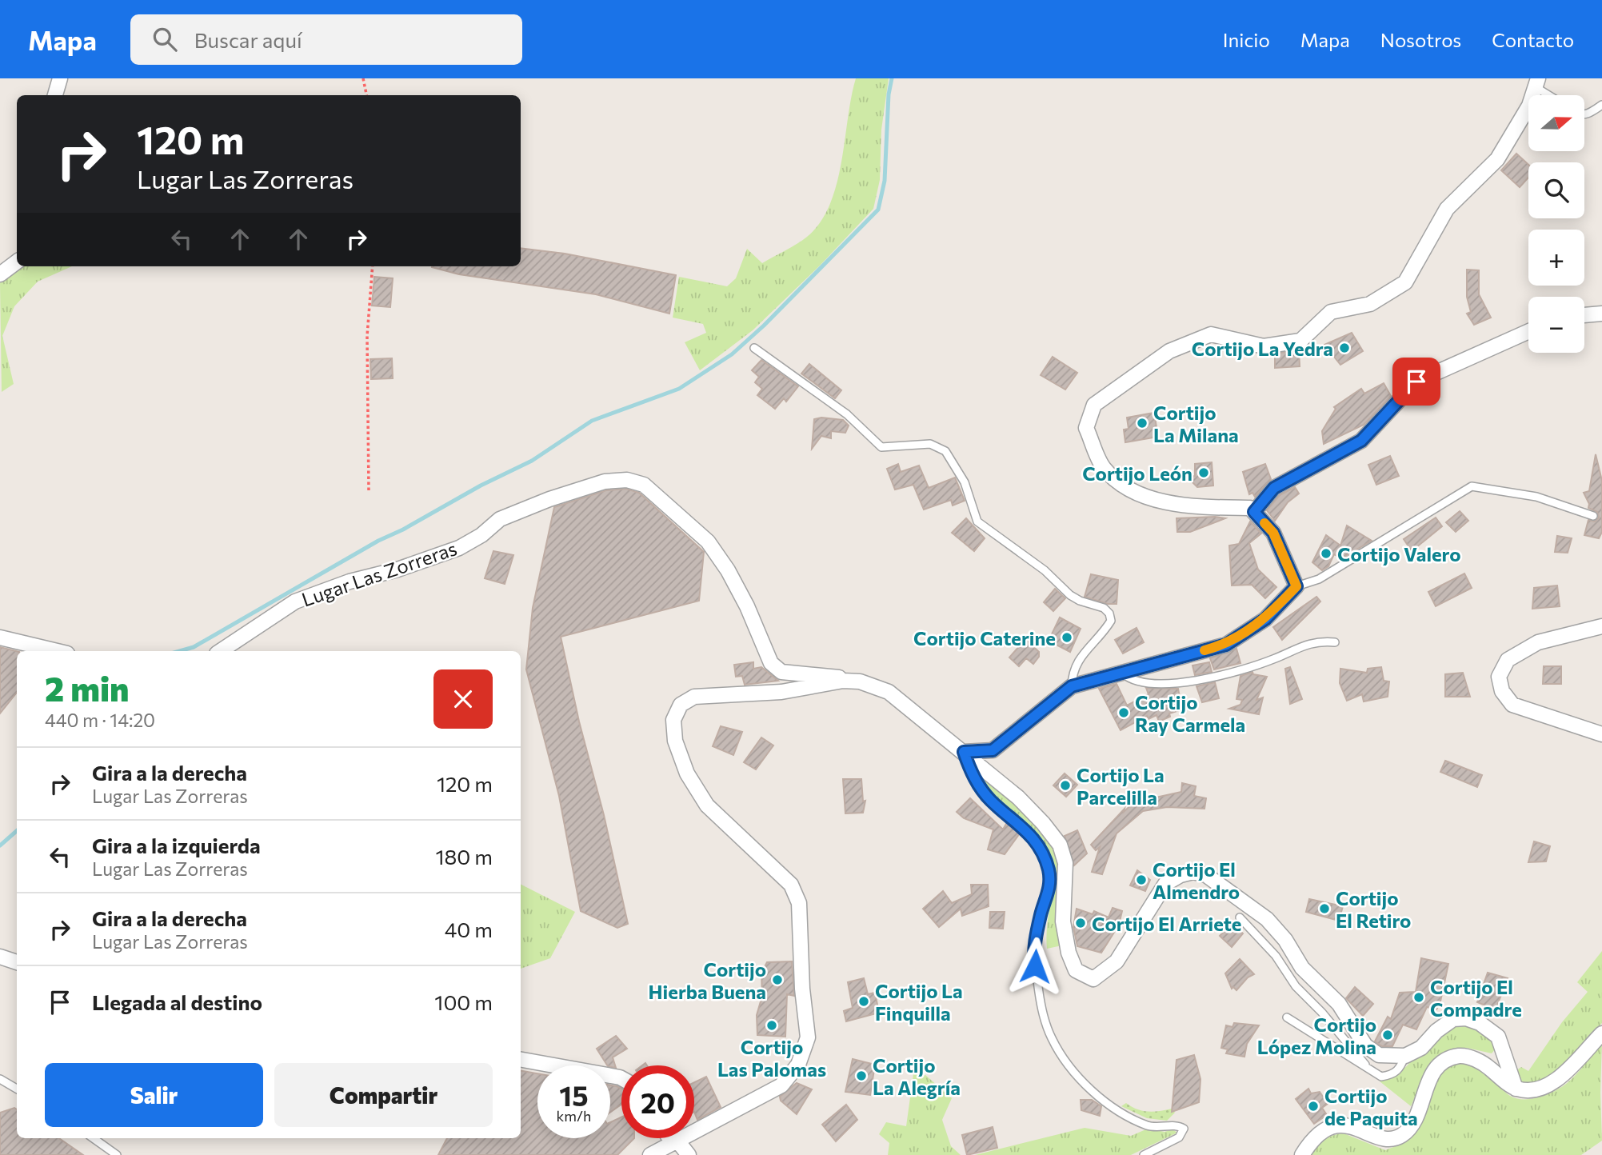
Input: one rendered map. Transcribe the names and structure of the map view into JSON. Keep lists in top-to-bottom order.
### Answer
{
  "streets": {
    "street": ["Lugar Las Zorreras"]
  },
  "places": [
    "Cortijo La Yedra",
    "Cortijo La Milana",
    "Cortijo León",
    "Cortijo Valero",
    "Cortijo Caterine",
    "Cortijo Ray Carmela",
    "Cortijo La Parcelilla",
    "Cortijo El Almendro",
    "Cortijo El Retiro",
    "Cortijo El Arriete",
    "Cortijo Hierba Buena",
    "Cortijo El Compadre",
    "Cortijo La Finquilla",
    "Cortijo Las Palomas",
    "Cortijo López Molina",
    "Cortijo La Alegría",
    "Cortijo de Paquita"
  ],
  "north": "right",
  "page": {
    "header": "Mapa",
    "search": "Buscar aquí",
    "nav": [
      "Inicio",
      "Mapa",
      "Nosotros",
      "Contacto"
    ],
    "map_buttons": ["+", "−"],
    "turn": ["120 m", "Lugar Las Zorreras"],
    "heading": ["2 min", "440 m · 14:20"],
    "list": [
      {
        "name": "Gira a la derecha",
        "note": "Lugar Las Zorreras",
        "value": "120 m"
      },
      {
        "name": "Gira a la izquierda",
        "note": "Lugar Las Zorreras",
        "value": "180 m"
      },
      {
        "name": "Gira a la derecha",
        "note": "Lugar Las Zorreras",
        "value": "40 m"
      },
      {
        "name": "Llegada al destino",
        "value": "100 m"
      }
    ],
    "buttons": ["Salir", "Compartir"],
    "speed": "15 km/h",
    "limit": "20"
  }
}
